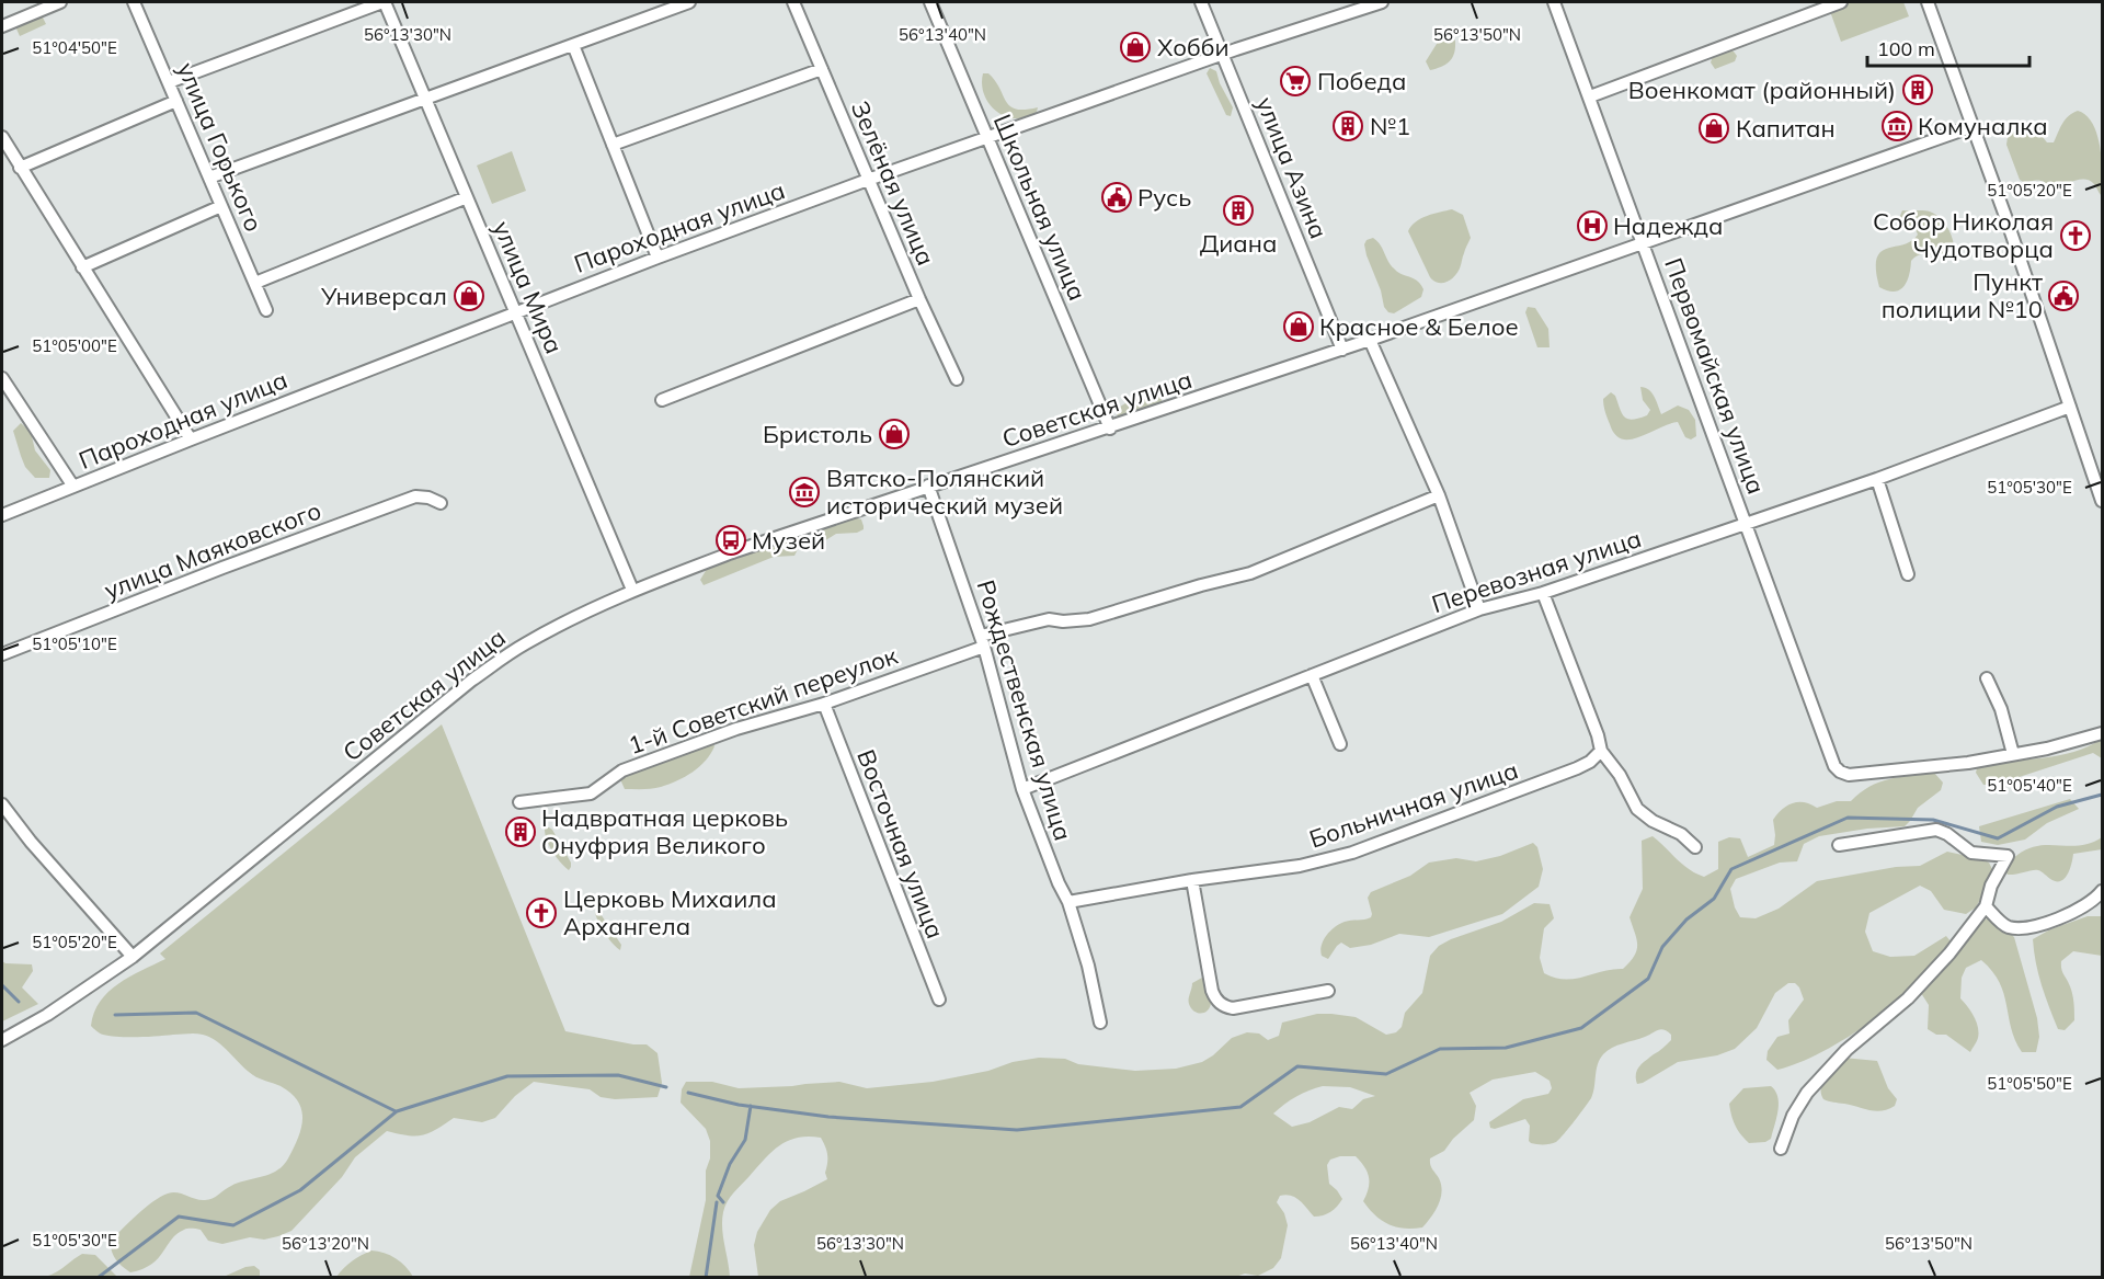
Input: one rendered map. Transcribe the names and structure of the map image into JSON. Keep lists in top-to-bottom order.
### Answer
{
  "streets": {
    "street": [
      "улица Горького",
      "улица Азина",
      "Зелёная улица",
      "Школьная улица",
      "Пароходная улица",
      "улица Мира",
      "Первомайская улица",
      "Советская улица",
      "улица Маяковского",
      "Перевозная улица",
      "1-й Советский переулок",
      "Рождественская улица",
      "Больничная улица",
      "Восточная улица"
    ]
  },
  "crossings": [
    ["улица Азина", "Пароходная улица"],
    ["улица Азина", "Советская улица"],
    ["Зелёная улица", "Пароходная улица"],
    ["Школьная улица", "Пароходная улица"],
    ["Школьная улица", "Советская улица"],
    ["Пароходная улица", "улица Мира"],
    ["улица Мира", "Советская улица"],
    ["Первомайская улица", "Советская улица"],
    ["Первомайская улица", "Перевозная улица"],
    ["Советская улица", "Рождественская улица"],
    ["Перевозная улица", "Рождественская улица"],
    ["1-й Советский переулок", "Рождественская улица"],
    ["1-й Советский переулок", "Восточная улица"],
    ["Рождественская улица", "Больничная улица"]
  ],
  "places": {
    "shop": [
      "Хобби",
      "Капитан",
      "Универсал",
      "Красное & Белое",
      "Бристоль"
    ],
    "supermarket": ["Победа"],
    "building": [
      "Военкомат (районный)",
      "№1",
      "Диана",
      "Надвратная церковь Онуфрия Великого"
    ],
    "museum": ["Комуналка", "Вятско-Полянский исторический музей"],
    "public building": ["Русь", "Пункт полиции №10"],
    "hospital": ["Надежда"],
    "church": ["Собор Николая Чудотворца", "Церковь Михаила Архангела"],
    "bus stop": ["Музей"]
  },
  "scale_bar": "100 m",
  "coordinates": [
    "56°13'30\"N",
    "56°13'40\"N",
    "56°13'50\"N",
    "51°04'50\"E",
    "51°05'20\"E",
    "51°05'00\"E",
    "51°05'30\"E",
    "51°05'10\"E",
    "51°05'40\"E",
    "51°05'50\"E",
    "56°13'20\"N"
  ]
}
